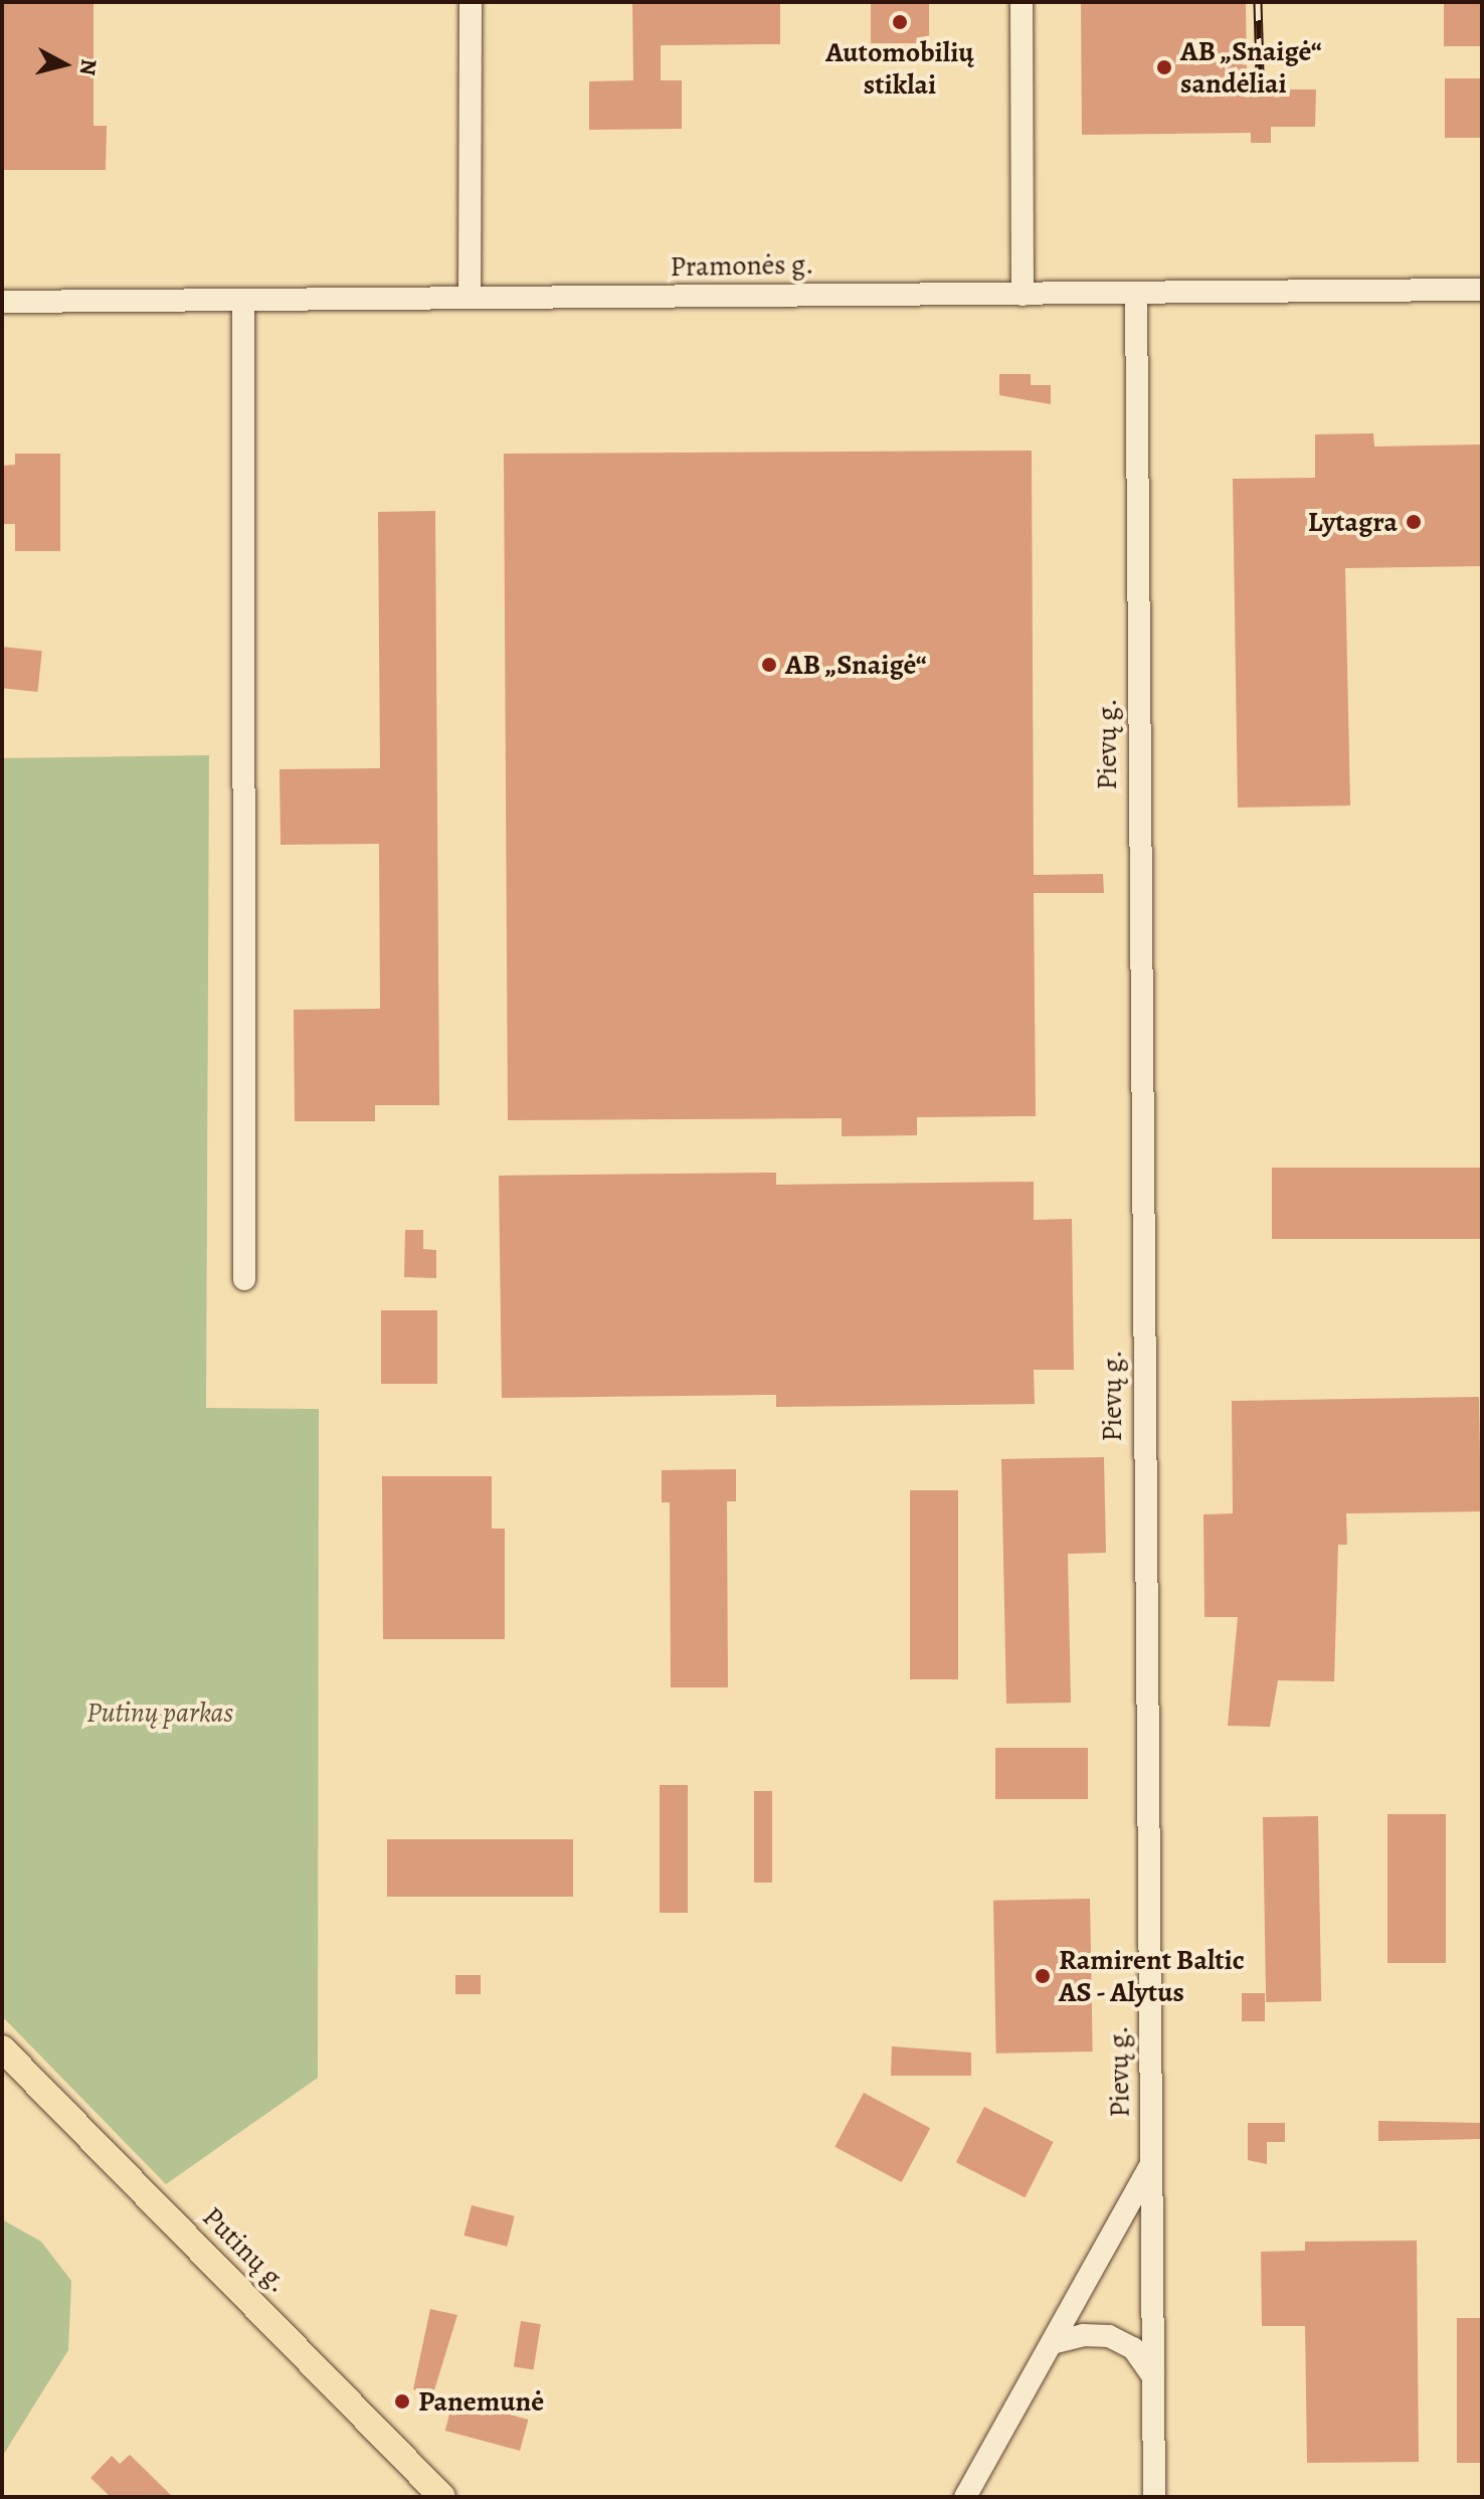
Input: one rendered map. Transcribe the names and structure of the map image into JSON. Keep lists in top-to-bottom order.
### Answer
{
  "streets": {
    "main road": ["Putinų g."],
    "street": ["Pramonės g.", "Pievų g."]
  },
  "crossings": [
    ["Pramonės g.", "Pievų g."]
  ],
  "parks": ["Putinų parkas"],
  "places": [
    "Automobilių stiklai",
    "AB „Snaigė“ sandėliai",
    "Lytagra",
    "AB „Snaigė“",
    "Ramirent Baltic AS - Alytus",
    "Panemunė"
  ],
  "north": "right"
}
